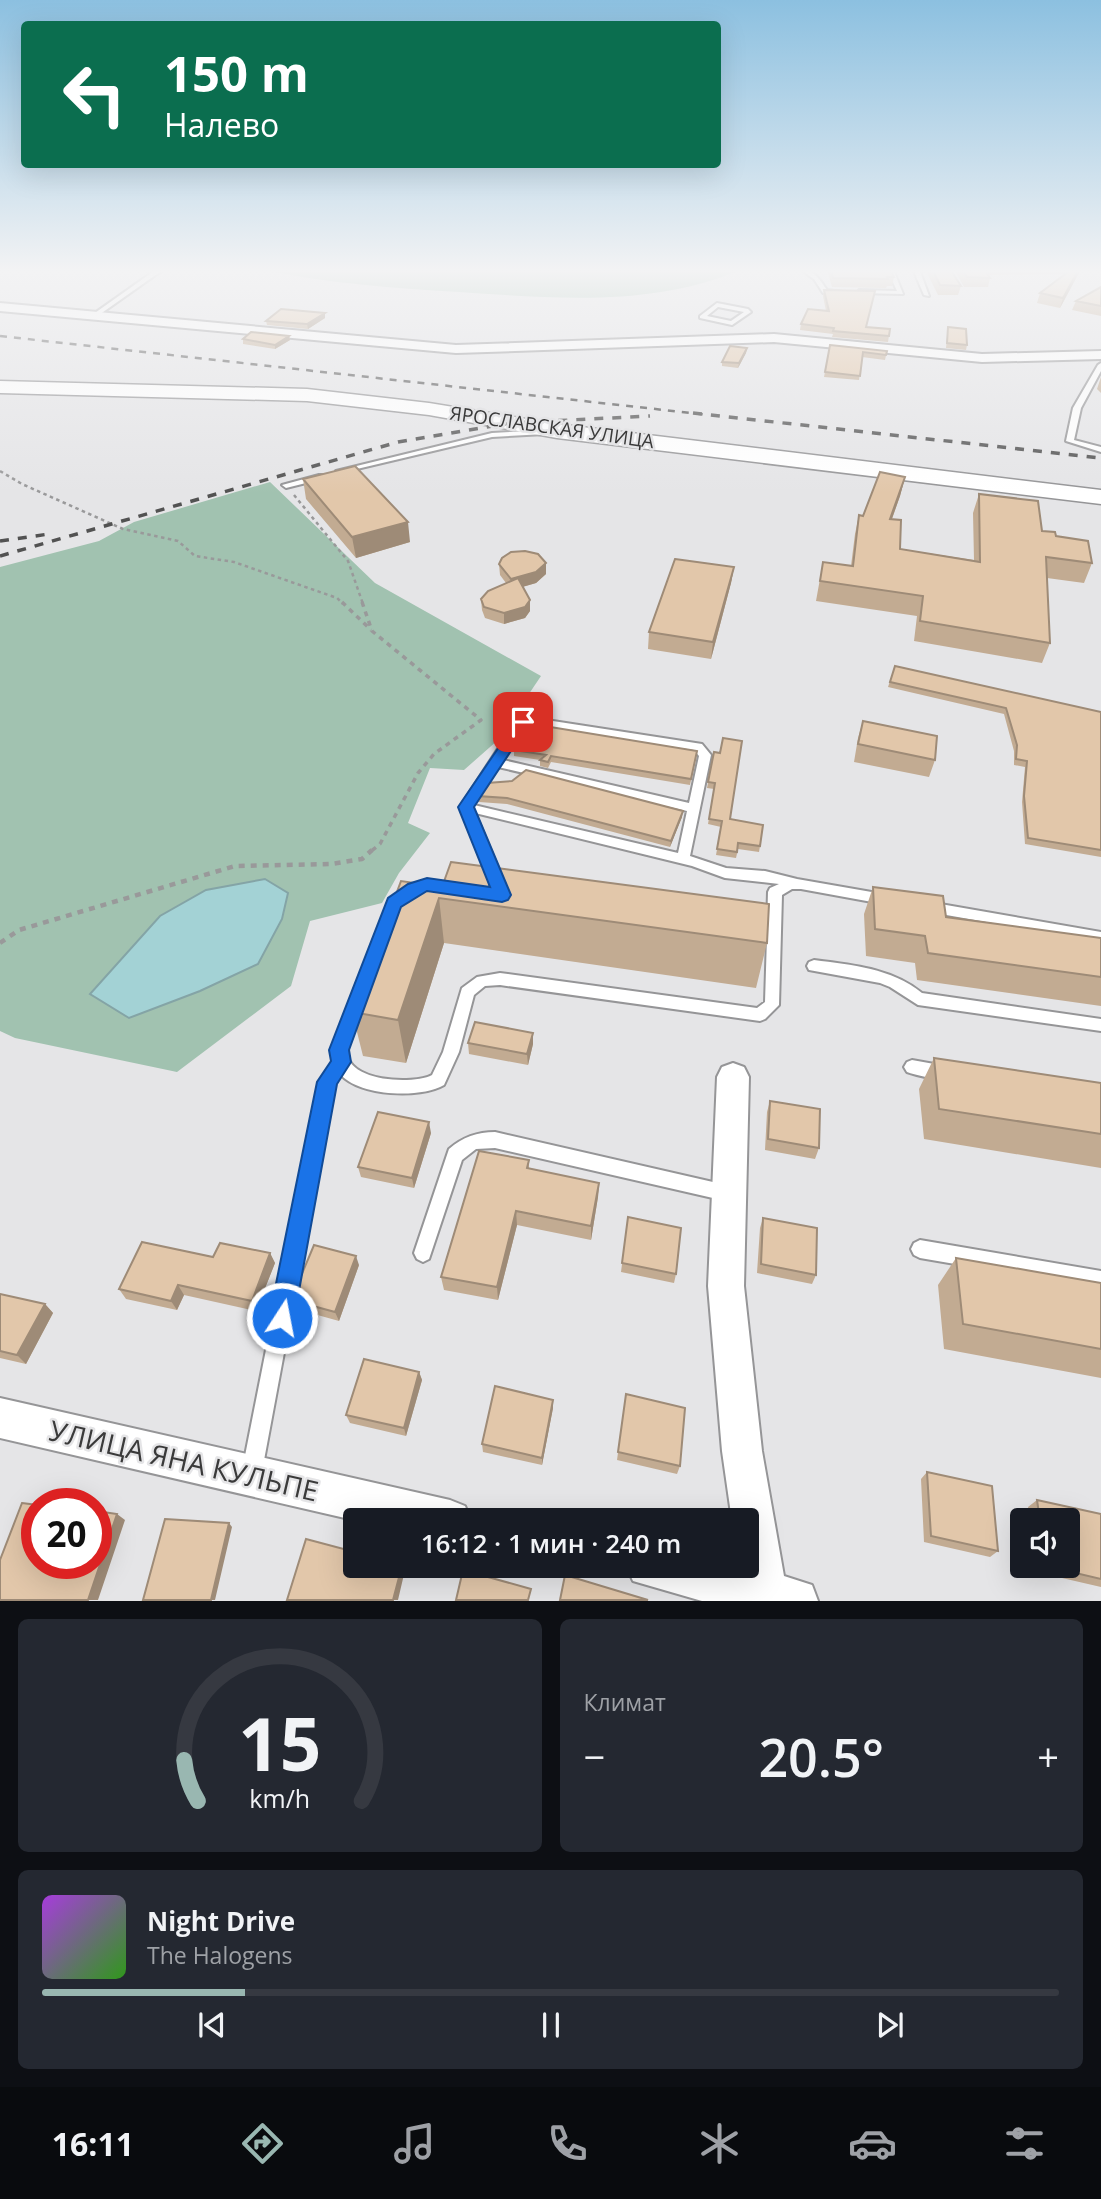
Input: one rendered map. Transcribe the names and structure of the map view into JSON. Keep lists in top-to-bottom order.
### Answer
{
  "streets": {
    "main road": ["ЯРОСЛАВСКАЯ УЛИЦА"],
    "street": ["УЛИЦА ЯНА КУЛЬПЕ"]
  },
  "page": {
    "turn": ["150 m", "Налево"],
    "limit": "20",
    "trip": "16:12 · 1 мин · 240 m",
    "tile": "Климат",
    "heat": ["−", "20.5°", "+"],
    "song": ["Night Drive", "The Halogens"],
    "tabs": "16:11",
    "gauge": ["15", "km/h"]
  }
}
